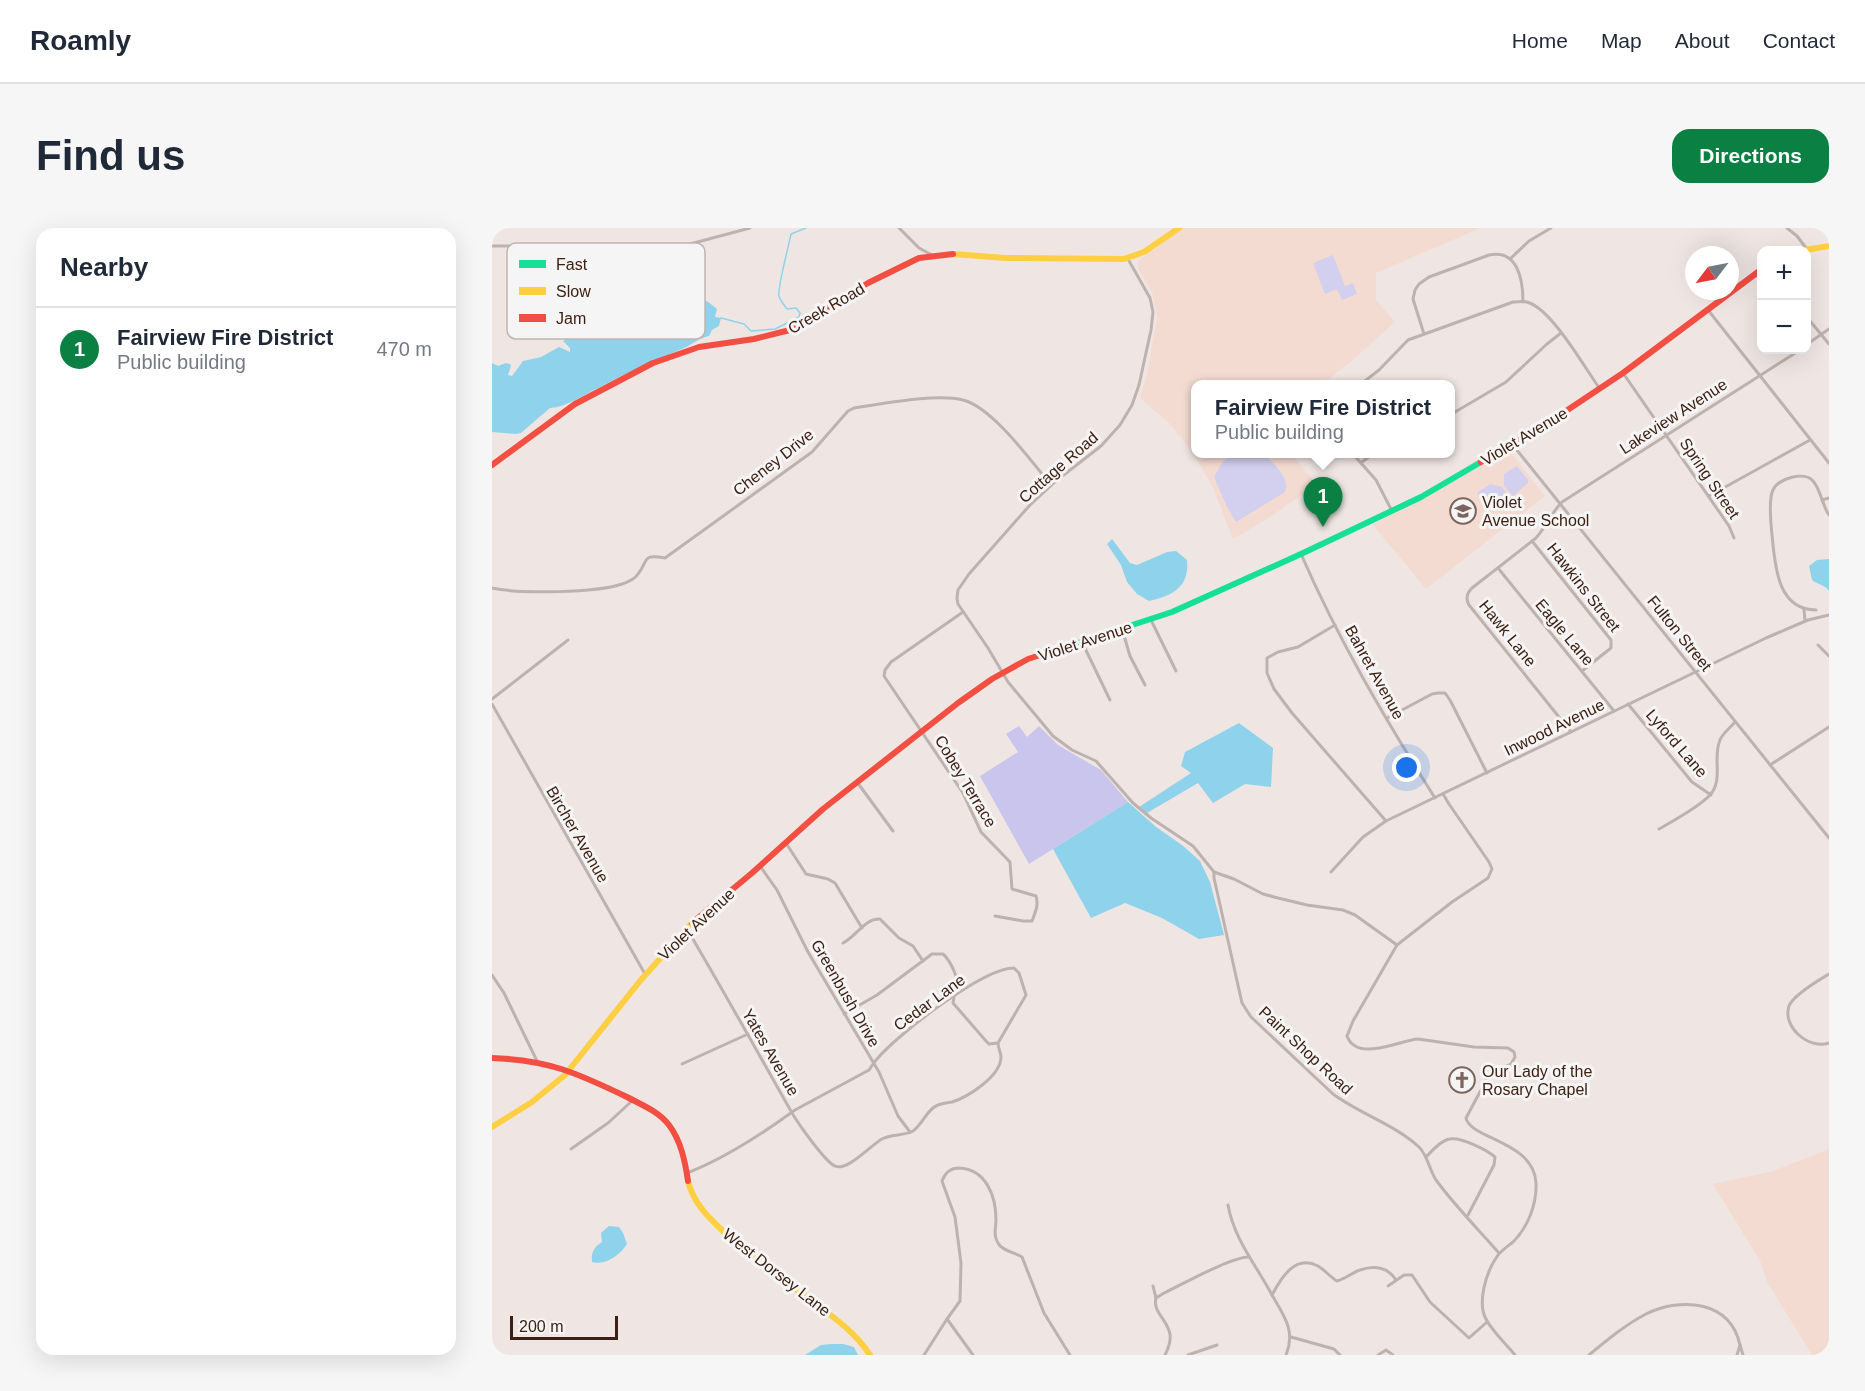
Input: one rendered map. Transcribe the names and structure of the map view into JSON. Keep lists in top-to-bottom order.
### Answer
{
  "streets": {
    "main road": ["Creek Road", "Violet Avenue", "West Dorsey Lane"],
    "street": [
      "Lakeview Avenue",
      "Cheney Drive",
      "Cottage Road",
      "Spring Street",
      "Hawkins Street",
      "Eagle Lane",
      "Hawk Lane",
      "Fulton Street",
      "Bahret Avenue",
      "Inwood Avenue",
      "Lyford Lane",
      "Cobey Terrace",
      "Bircher Avenue",
      "Greenbush Drive",
      "Cedar Lane",
      "Paint Shop Road",
      "Yates Avenue"
    ]
  },
  "crossings": [
    ["Creek Road", "Cottage Road"],
    ["Lakeview Avenue", "Spring Street"],
    ["Lakeview Avenue", "Hawk Lane"],
    ["Lakeview Avenue", "Fulton Street"],
    ["Violet Avenue", "Spring Street"],
    ["Violet Avenue", "Fulton Street"],
    ["Violet Avenue", "Bahret Avenue"],
    ["Violet Avenue", "Cobey Terrace"],
    ["Violet Avenue", "Bircher Avenue"],
    ["Violet Avenue", "Greenbush Drive"],
    ["Violet Avenue", "Yates Avenue"],
    ["Violet Avenue", "West Dorsey Lane"],
    ["Cheney Drive", "Cottage Road"],
    ["Hawkins Street", "Eagle Lane"],
    ["Hawkins Street", "Hawk Lane"],
    ["Eagle Lane", "Hawk Lane"],
    ["Eagle Lane", "Inwood Avenue"],
    ["Hawk Lane", "Fulton Street"],
    ["Hawk Lane", "Inwood Avenue"],
    ["Fulton Street", "Inwood Avenue"],
    ["Bahret Avenue", "Inwood Avenue"],
    ["Inwood Avenue", "Lyford Lane"],
    ["Greenbush Drive", "Cedar Lane"],
    ["Cedar Lane", "Yates Avenue"],
    ["Yates Avenue", "West Dorsey Lane"]
  ],
  "places": {
    "school or university": ["Violet Avenue School"],
    "church": ["Our Lady of the Rosary Chapel"]
  },
  "legend": ["Fast", "Slow", "Jam"],
  "scale_bar": "200 m",
  "north": "bottom left",
  "page": {
    "header": "Roamly",
    "nav": [
      "Home",
      "Map",
      "About",
      "Contact"
    ],
    "buttons": "Directions",
    "title": "Find us",
    "heading": "Nearby",
    "map_buttons": ["+", "−"],
    "list": [
      {
        "mark": "1",
        "name": "Fairview Fire District",
        "note": "Public building",
        "value": "470 m"
      }
    ],
    "popup": ["Fairview Fire District", "Public building"],
    "pins": "1",
    "scale": "200 m"
  }
}
